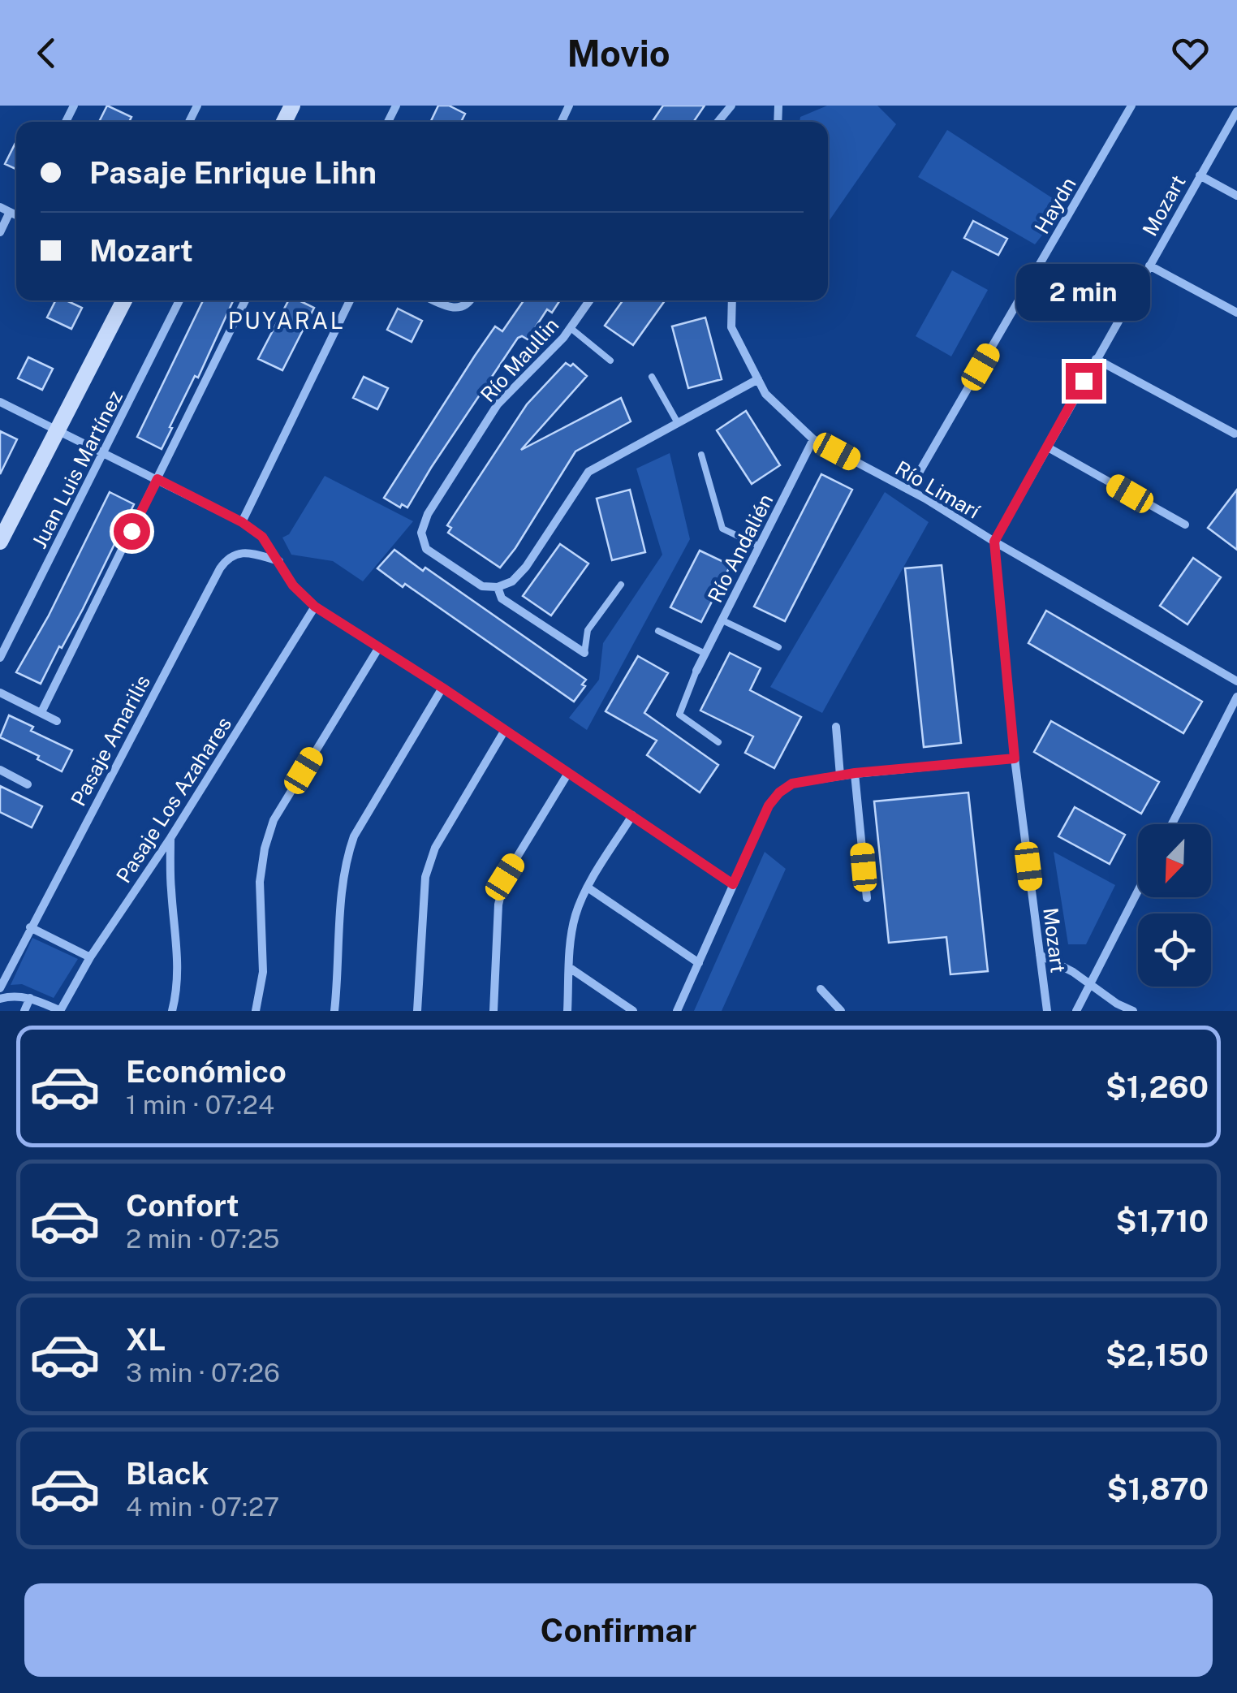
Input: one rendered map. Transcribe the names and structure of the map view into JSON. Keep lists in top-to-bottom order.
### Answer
{
  "streets": {
    "street": [
      "Haydn",
      "Mozart",
      "Río Maullin",
      "Juan Luis Martínez",
      "Río Limarí",
      "Río Andalién",
      "Pasaje Amarilis",
      "Pasaje Los Azahares"
    ]
  },
  "crossings": [
    ["Haydn", "Río Limarí"],
    ["Mozart", "Río Limarí"],
    ["Río Limarí", "Río Andalién"]
  ],
  "districts": ["PUYARAL"],
  "north": "bottom left",
  "page": {
    "header": "Movio",
    "banner": ["Pasaje Enrique Lihn", "Mozart"],
    "bubble": "2 min",
    "list": [
      {
        "name": "Económico",
        "note": "1 min · 07:24",
        "value": "$1,260"
      },
      {
        "name": "Confort",
        "note": "2 min · 07:25",
        "value": "$1,710"
      },
      {
        "name": "XL",
        "note": "3 min · 07:26",
        "value": "$2,150"
      },
      {
        "name": "Black",
        "note": "4 min · 07:27",
        "value": "$1,870"
      }
    ],
    "buttons": "Confirmar"
  }
}
